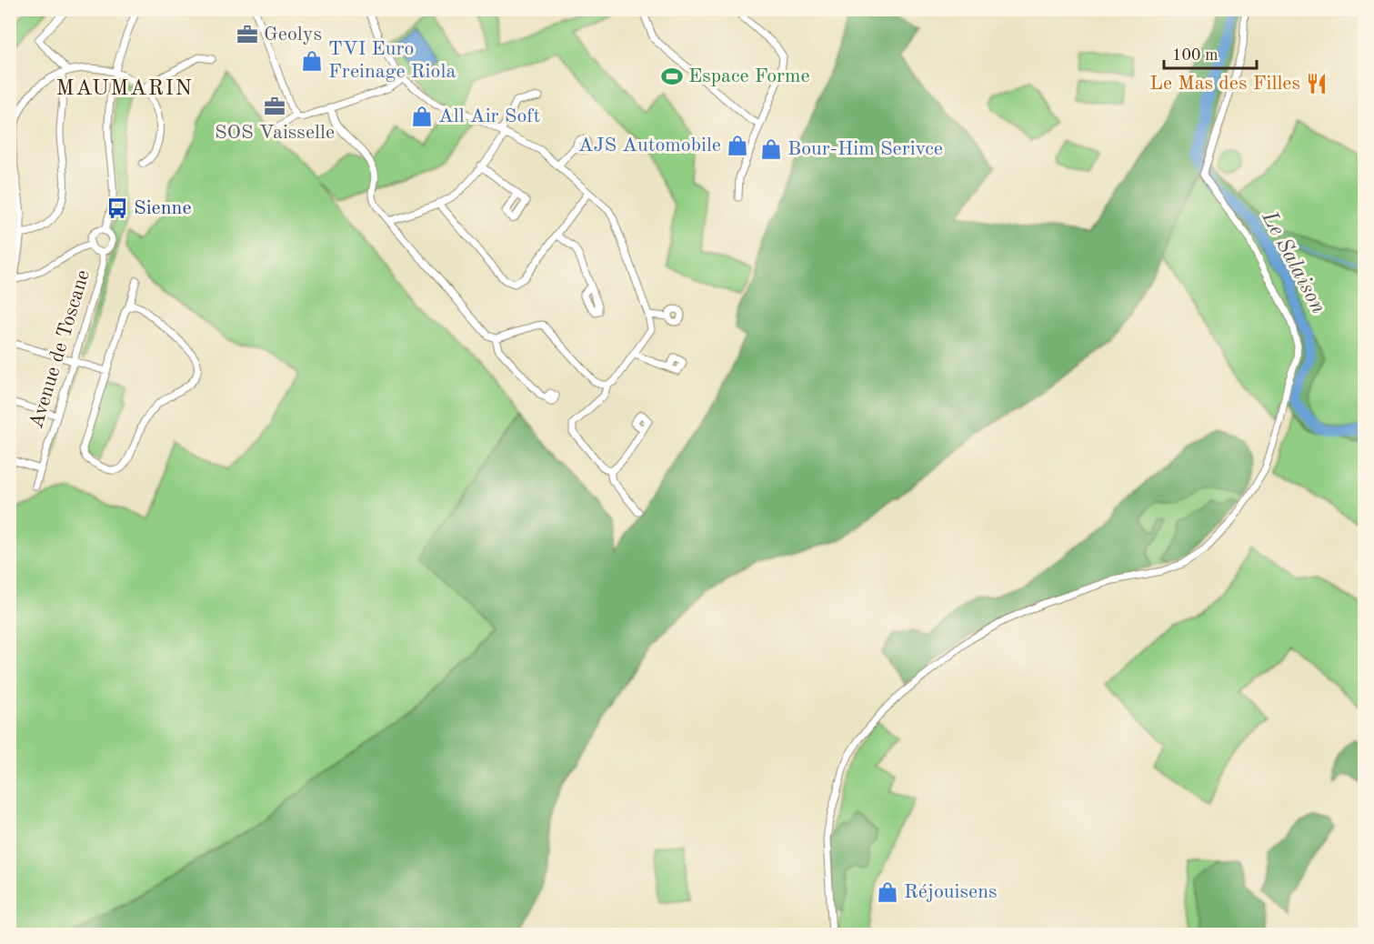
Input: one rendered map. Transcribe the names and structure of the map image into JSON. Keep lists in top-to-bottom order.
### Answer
{
  "streets": {
    "street": ["Avenue de Toscane"]
  },
  "districts": ["MAUMARIN"],
  "water": ["Le Salaison"],
  "places": {
    "office": ["Geolys", "SOS Vaisselle"],
    "shop": [
      "TVI Euro Freinage Riola",
      "All Air Soft",
      "AJS Automobile",
      "Bour-Him Serivce",
      "Réjouisens"
    ],
    "sports": ["Espace Forme"],
    "restaurant": ["Le Mas des Filles"],
    "bus stop": ["Sienne"]
  },
  "scale_bar": "100 m"
}
